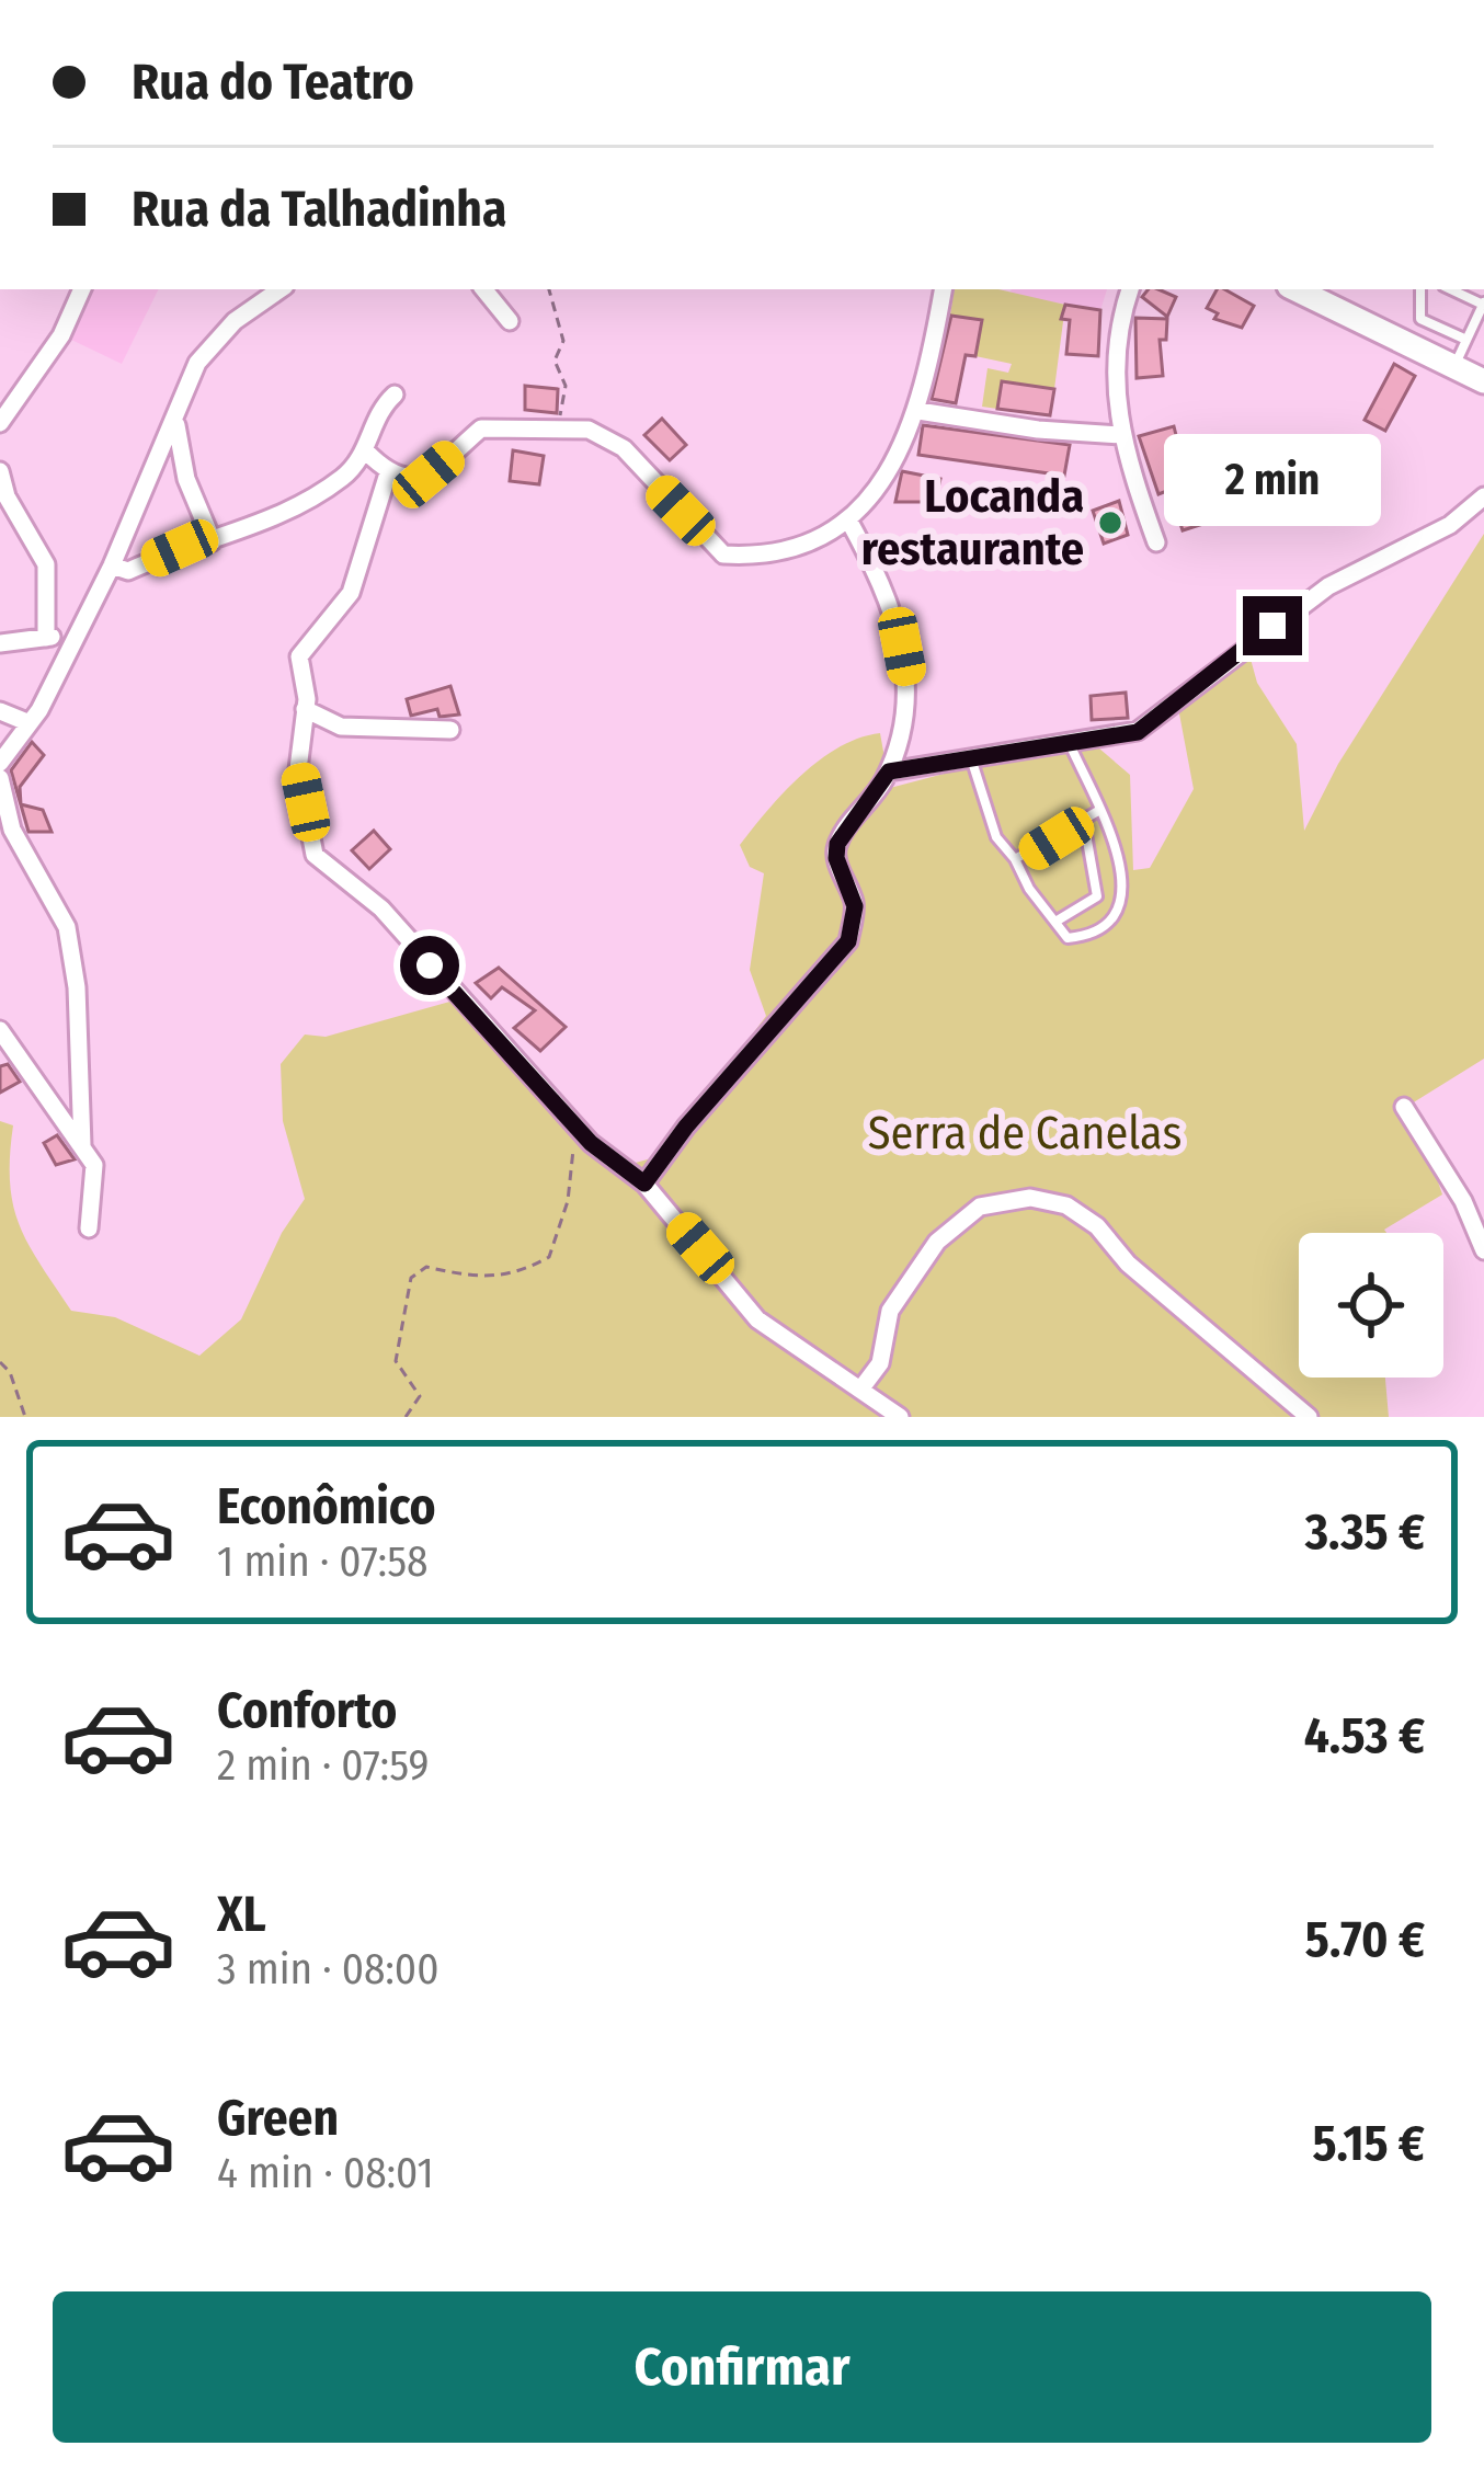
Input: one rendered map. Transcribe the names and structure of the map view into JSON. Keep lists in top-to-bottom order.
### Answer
{
  "parks": ["Serra de Canelas"],
  "places": ["Locanda restaurante"],
  "page": {
    "banner": ["Rua do Teatro", "Rua da Talhadinha"],
    "bubble": "2 min",
    "list": [
      {
        "name": "Econômico",
        "note": "1 min · 07:58",
        "value": "3.35 €"
      },
      {
        "name": "Conforto",
        "note": "2 min · 07:59",
        "value": "4.53 €"
      },
      {
        "name": "XL",
        "note": "3 min · 08:00",
        "value": "5.70 €"
      },
      {
        "name": "Green",
        "note": "4 min · 08:01",
        "value": "5.15 €"
      }
    ],
    "buttons": "Confirmar"
  }
}
